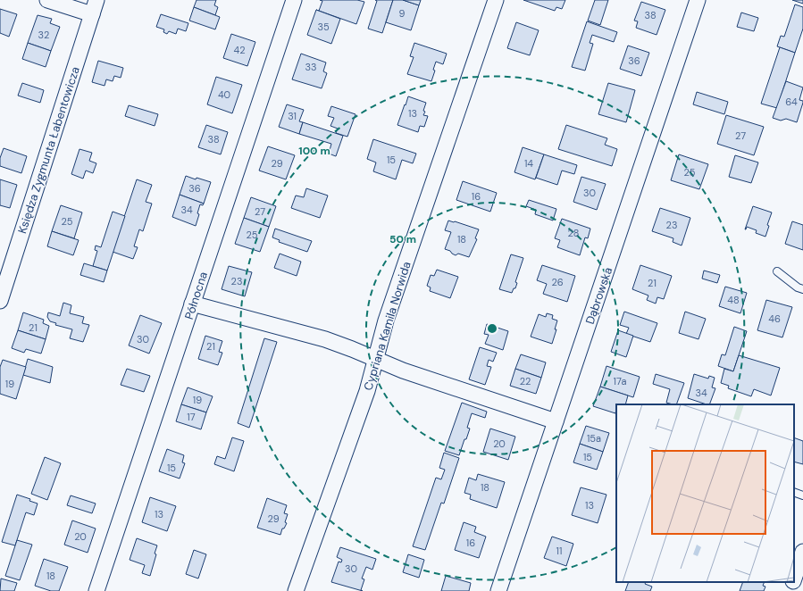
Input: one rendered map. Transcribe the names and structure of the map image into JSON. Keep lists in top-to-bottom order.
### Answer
{
  "streets": {
    "street": [
      "Księdza Zygmunta Łabentowicza",
      "Północna",
      "Dąbrowska",
      "Cypriana Kamila Norwida"
    ]
  },
  "house_numbers": [
    "9",
    "38",
    "35",
    "32",
    "42",
    "36",
    "33",
    "40",
    "64",
    "13",
    "31",
    "27",
    "38",
    "15",
    "29",
    "14",
    "25",
    "36",
    "30",
    "16",
    "34",
    "27",
    "25",
    "23",
    "28",
    "25",
    "18",
    "23",
    "26",
    "21",
    "48",
    "46",
    "21",
    "30",
    "21",
    "22",
    "17a",
    "19",
    "34",
    "19",
    "17",
    "15a",
    "20",
    "15",
    "15",
    "18",
    "13",
    "13",
    "29",
    "20",
    "16",
    "11",
    "30",
    "18"
  ],
  "rings": ["100 m", "50 m"]
}
